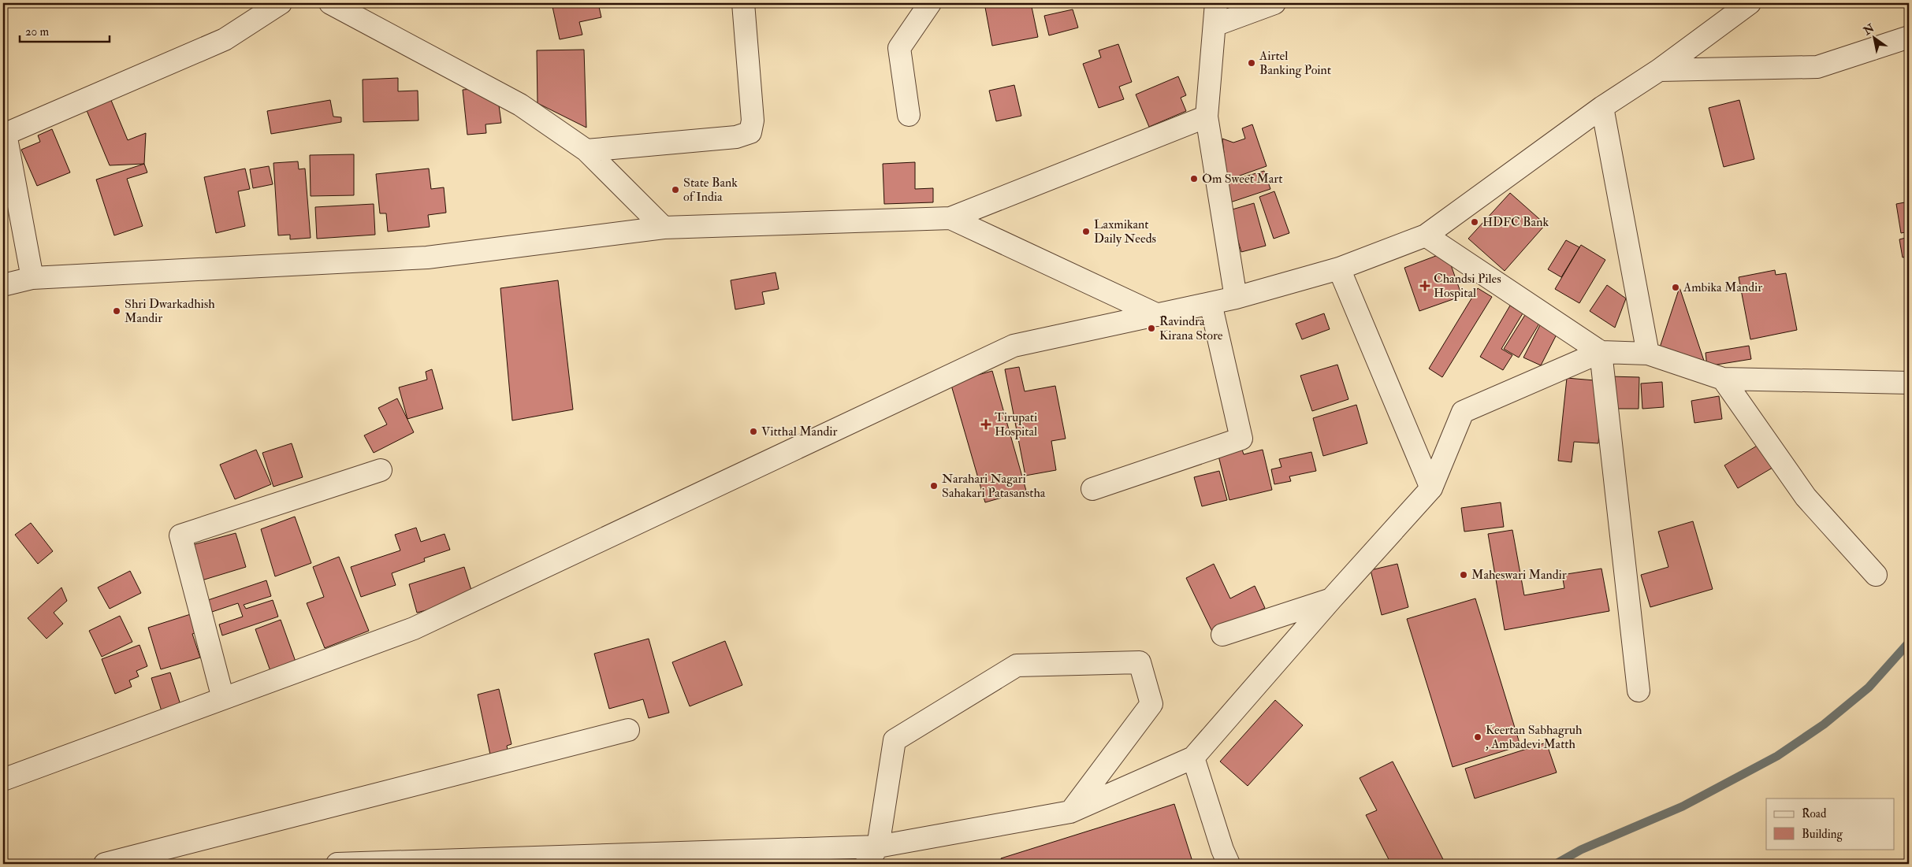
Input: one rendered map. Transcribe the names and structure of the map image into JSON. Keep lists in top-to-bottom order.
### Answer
{
  "places": {
    "other": [
      "Airtel Banking Point",
      "Om Sweet Mart",
      "State Bank of India",
      "HDFC Bank",
      "Laxmikant Daily Needs",
      "Ambika Mandir",
      "Shri Dwarkadhish Mandir",
      "Ravindra Kirana Store",
      "Vitthal Mandir",
      "Narahari Nagari Sahakari Patasanstha",
      "Maheswari Mandir",
      "Keertan Sabhagruh , Ambadevi Matth"
    ],
    "health": ["Chandsi Piles Hospital", "Tirupati Hospital"]
  },
  "legend": ["Road", "Building"],
  "scale_bar": "20 m",
  "north": "top left"
}
